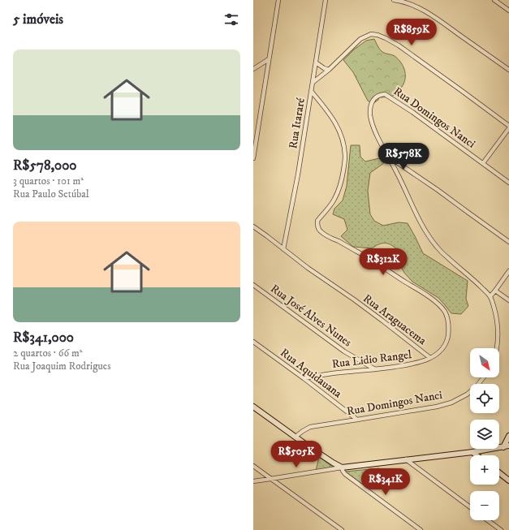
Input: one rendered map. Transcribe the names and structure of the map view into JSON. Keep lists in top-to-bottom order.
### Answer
{
  "streets": {
    "street": [
      "Rua Domingos Nanci",
      "Rua Itararé",
      "Rua José Alves Nunes",
      "Rua Araguacema",
      "Rua Lidio Rangel",
      "Rua Aquidauana"
    ]
  },
  "crossings": [
    ["Rua Domingos Nanci", "Rua Aquidauana"],
    ["Rua Itararé", "Rua Araguacema"],
    ["Rua Itararé", "Rua Lidio Rangel"],
    ["Rua José Alves Nunes", "Rua Lidio Rangel"],
    ["Rua Araguacema", "Rua Lidio Rangel"],
    ["Rua Lidio Rangel", "Rua Aquidauana"]
  ],
  "north": "bottom right",
  "page": {
    "heading": "5 imóveis",
    "price": [
      "R$859K",
      "R$578K",
      "R$312K",
      "R$505K",
      "R$341K"
    ],
    "list": [
      {
        "name": "R$578,000",
        "note": "3 quartos · 101 m² · Rua Paulo Setúbal"
      },
      {
        "name": "R$341,000",
        "note": "2 quartos · 66 m² · Rua Joaquim Rodrigues"
      }
    ],
    "map_buttons": ["+", "−"]
  }
}
